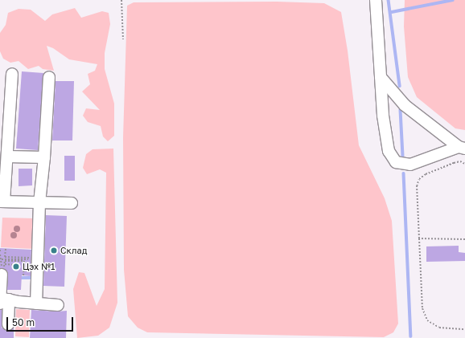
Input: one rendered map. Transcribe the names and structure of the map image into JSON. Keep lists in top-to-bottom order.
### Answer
{
  "places": ["Склад", "Цэх №1"],
  "scale_bar": "50 m"
}
